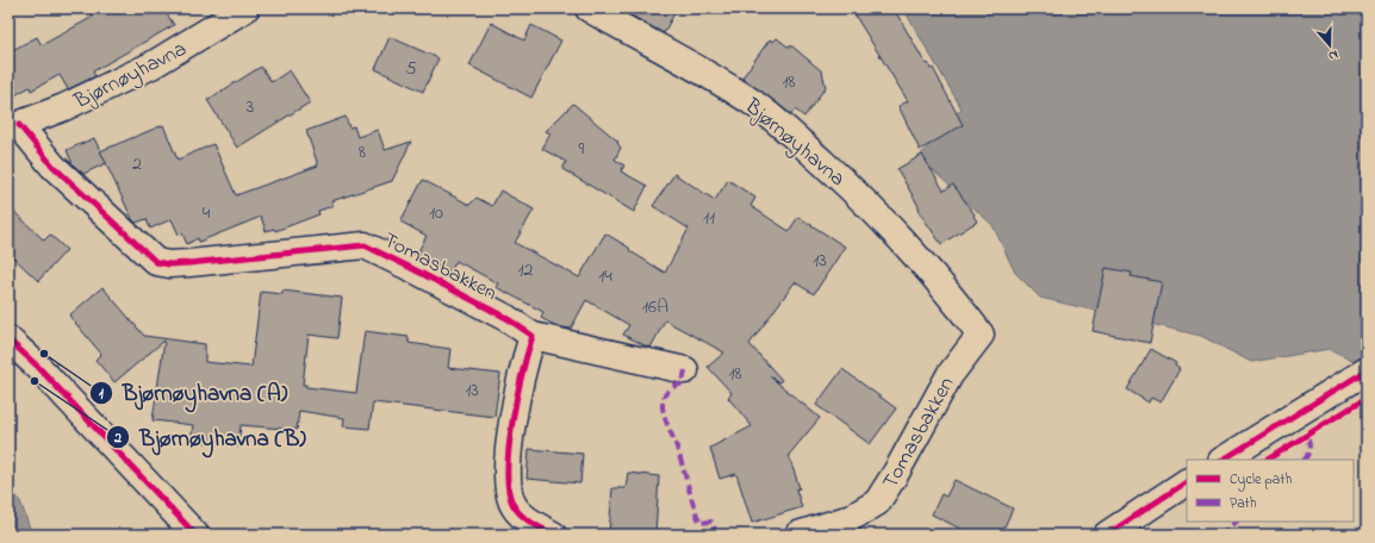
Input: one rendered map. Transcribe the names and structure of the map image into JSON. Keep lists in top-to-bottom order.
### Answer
{
  "streets": {
    "street": ["Bjørnøyhavna", "Tomasbakken"]
  },
  "crossings": [
    ["Bjørnøyhavna", "Tomasbakken"]
  ],
  "places": ["Bjørnøyhavna (A)", "Bjørnøyhavna (B)"],
  "house_numbers": [
    "5",
    "18",
    "3",
    "9",
    "8",
    "2",
    "4",
    "10",
    "11",
    "13",
    "12",
    "14",
    "16A",
    "18",
    "13"
  ],
  "legend": ["Cycle path", "Path"],
  "north": "bottom"
}
